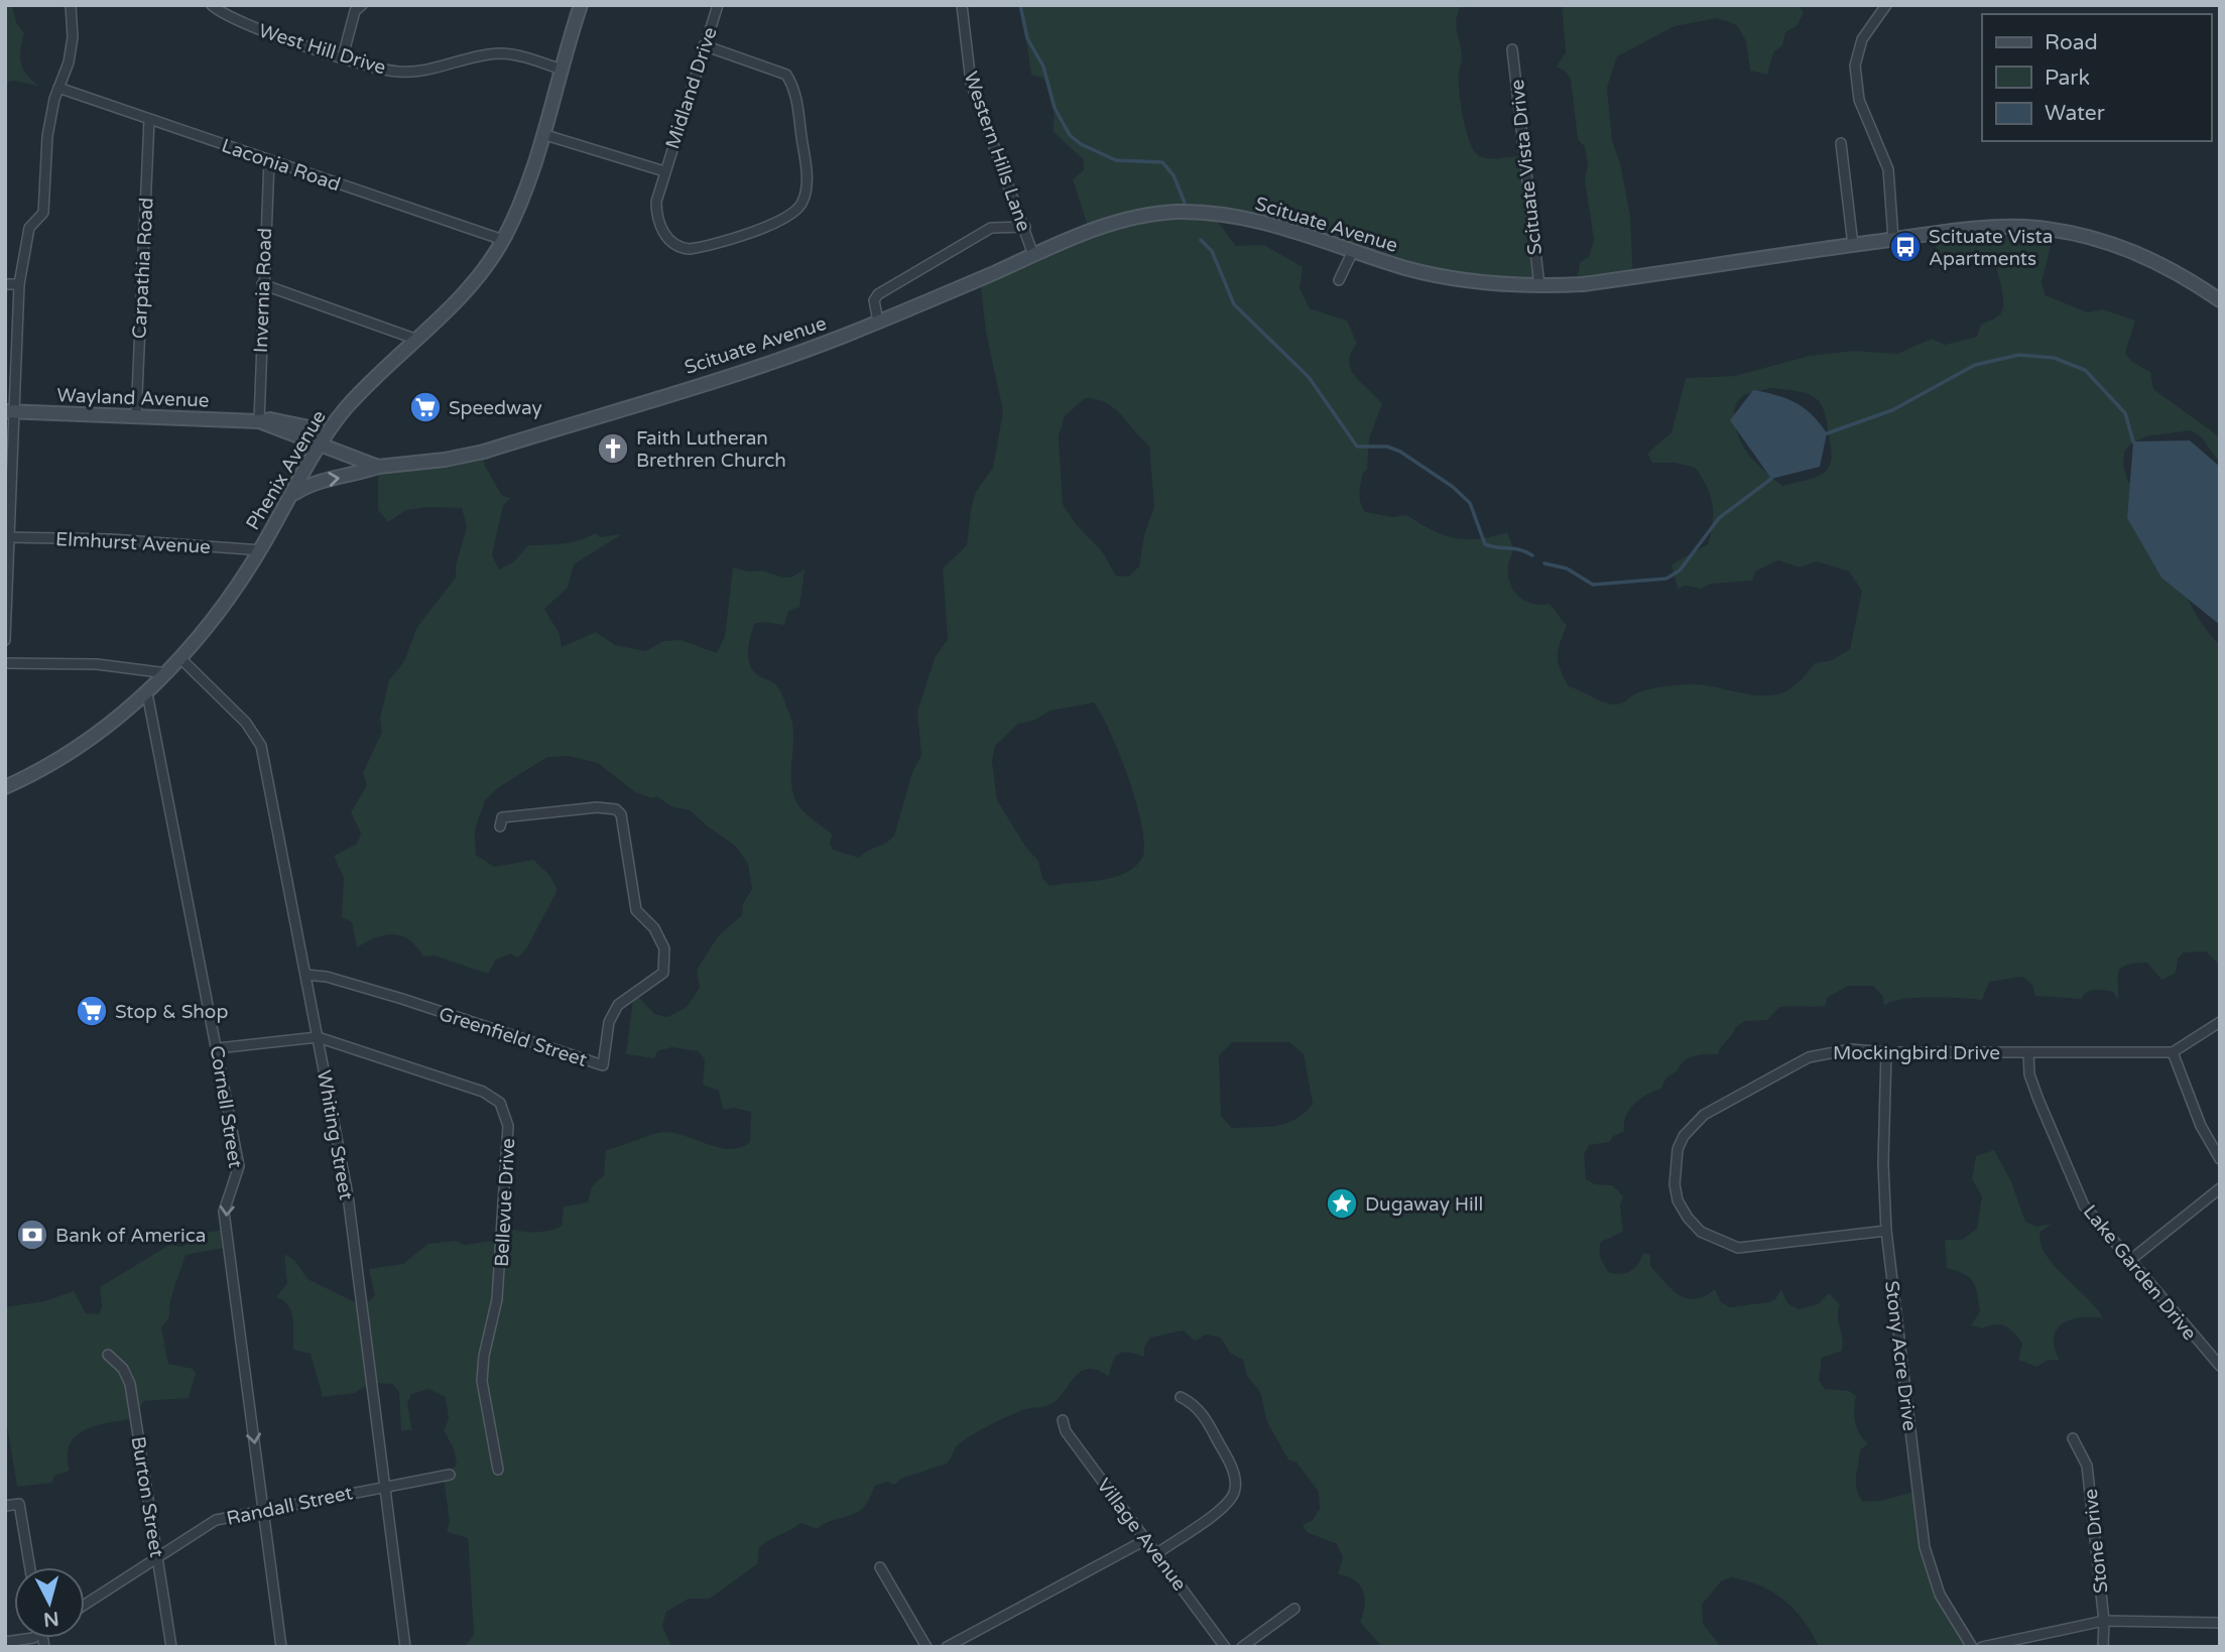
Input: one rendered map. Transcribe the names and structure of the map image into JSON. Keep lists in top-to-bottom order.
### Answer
{
  "streets": {
    "main road": ["Scituate Avenue", "Wayland Avenue", "Phenix Avenue"],
    "street": [
      "West Hill Drive",
      "Midland Drive",
      "Western Hills Lane",
      "Laconia Road",
      "Scituate Vista Drive",
      "Carpathia Road",
      "Invernia Road",
      "Elmhurst Avenue",
      "Greenfield Street",
      "Mockingbird Drive",
      "Cornell Street",
      "Whiting Street",
      "Bellevue Drive",
      "Lake Garden Drive",
      "Stony Acre Drive",
      "Burton Street",
      "Randall Street",
      "Village Avenue",
      "Stone Drive"
    ]
  },
  "crossings": [
    ["West Hill Drive", "Phenix Avenue"],
    ["Midland Drive", "Phenix Avenue"],
    ["Western Hills Lane", "Scituate Avenue"],
    ["Laconia Road", "Carpathia Road"],
    ["Laconia Road", "Invernia Road"],
    ["Laconia Road", "Phenix Avenue"],
    ["Scituate Vista Drive", "Scituate Avenue"],
    ["Scituate Avenue", "Wayland Avenue"],
    ["Scituate Avenue", "Phenix Avenue"],
    ["Carpathia Road", "Wayland Avenue"],
    ["Invernia Road", "Wayland Avenue"],
    ["Wayland Avenue", "Phenix Avenue"],
    ["Phenix Avenue", "Elmhurst Avenue"],
    ["Phenix Avenue", "Cornell Street"],
    ["Phenix Avenue", "Whiting Street"],
    ["Greenfield Street", "Whiting Street"],
    ["Mockingbird Drive", "Lake Garden Drive"],
    ["Mockingbird Drive", "Stony Acre Drive"],
    ["Cornell Street", "Bellevue Drive"],
    ["Cornell Street", "Randall Street"],
    ["Whiting Street", "Bellevue Drive"],
    ["Whiting Street", "Randall Street"],
    ["Burton Street", "Randall Street"]
  ],
  "one_way": ["Cornell Street"],
  "places": {
    "bus stop": ["Scituate Vista Apartments"],
    "supermarket": ["Speedway", "Stop & Shop"],
    "church": ["Faith Lutheran Brethren Church"],
    "place": ["Dugaway Hill"],
    "bank": ["Bank of America"]
  },
  "legend": ["Road", "Park", "Water"],
  "north": "bottom"
}
